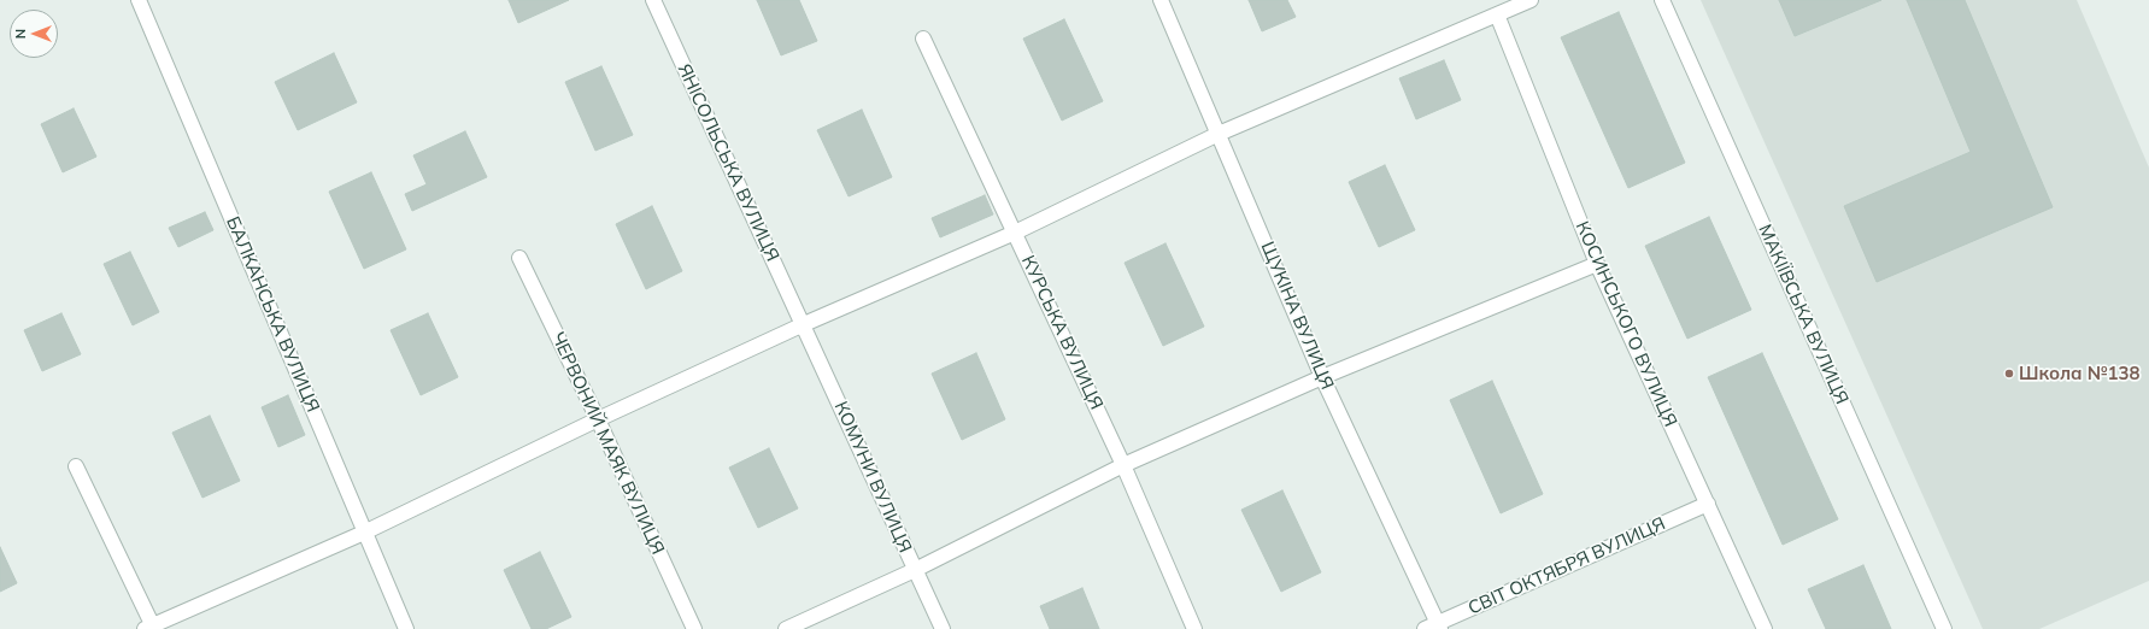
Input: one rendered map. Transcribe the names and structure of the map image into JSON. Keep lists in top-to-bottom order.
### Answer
{
  "streets": {
    "street": [
      "ЯНІСОЛЬСЬКА ВУЛИЦЯ",
      "БАЛКАНСЬКА ВУЛИЦЯ",
      "МАКІЇВСЬКА ВУЛИЦЯ",
      "ЩУКІНА ВУЛИЦЯ",
      "КОСИНСЬКОГО ВУЛИЦЯ",
      "КУРСЬКА ВУЛИЦЯ",
      "ЧЕРВОНИЙ МАЯК ВУЛИЦЯ",
      "КОМУНИ ВУЛИЦЯ",
      "СВІТ ОКТЯБРЯ ВУЛИЦЯ"
    ]
  },
  "crossings": [
    ["ЯНІСОЛЬСЬКА ВУЛИЦЯ", "КОМУНИ ВУЛИЦЯ"],
    ["ЩУКІНА ВУЛИЦЯ", "СВІТ ОКТЯБРЯ ВУЛИЦЯ"],
    ["КОСИНСЬКОГО ВУЛИЦЯ", "СВІТ ОКТЯБРЯ ВУЛИЦЯ"]
  ],
  "places": ["Школа №138"],
  "north": "left"
}
